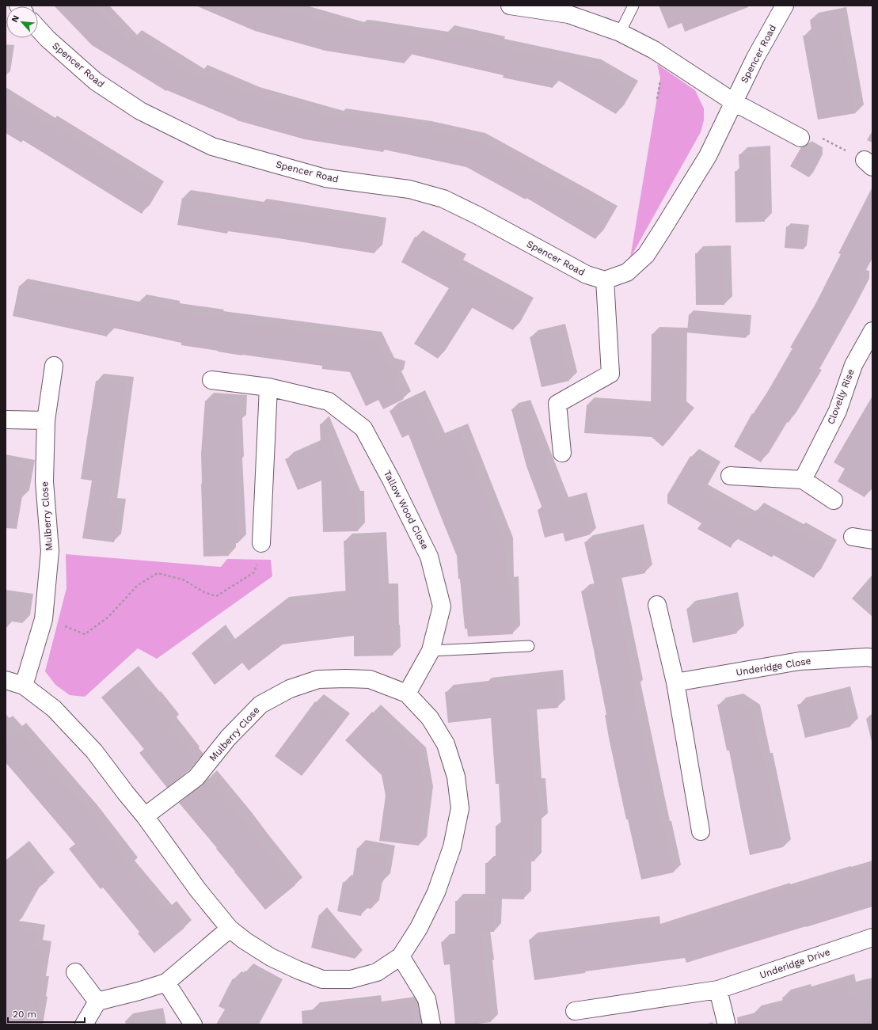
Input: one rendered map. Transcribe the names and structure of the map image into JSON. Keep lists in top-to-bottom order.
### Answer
{
  "streets": {
    "street": [
      "Spencer Road",
      "Clovelly Rise",
      "Tallow Wood Close",
      "Mulberry Close",
      "Underidge Close",
      "Underidge Drive"
    ]
  },
  "crossings": [
    ["Tallow Wood Close", "Mulberry Close"]
  ],
  "scale_bar": "20 m",
  "north": "top left"
}
